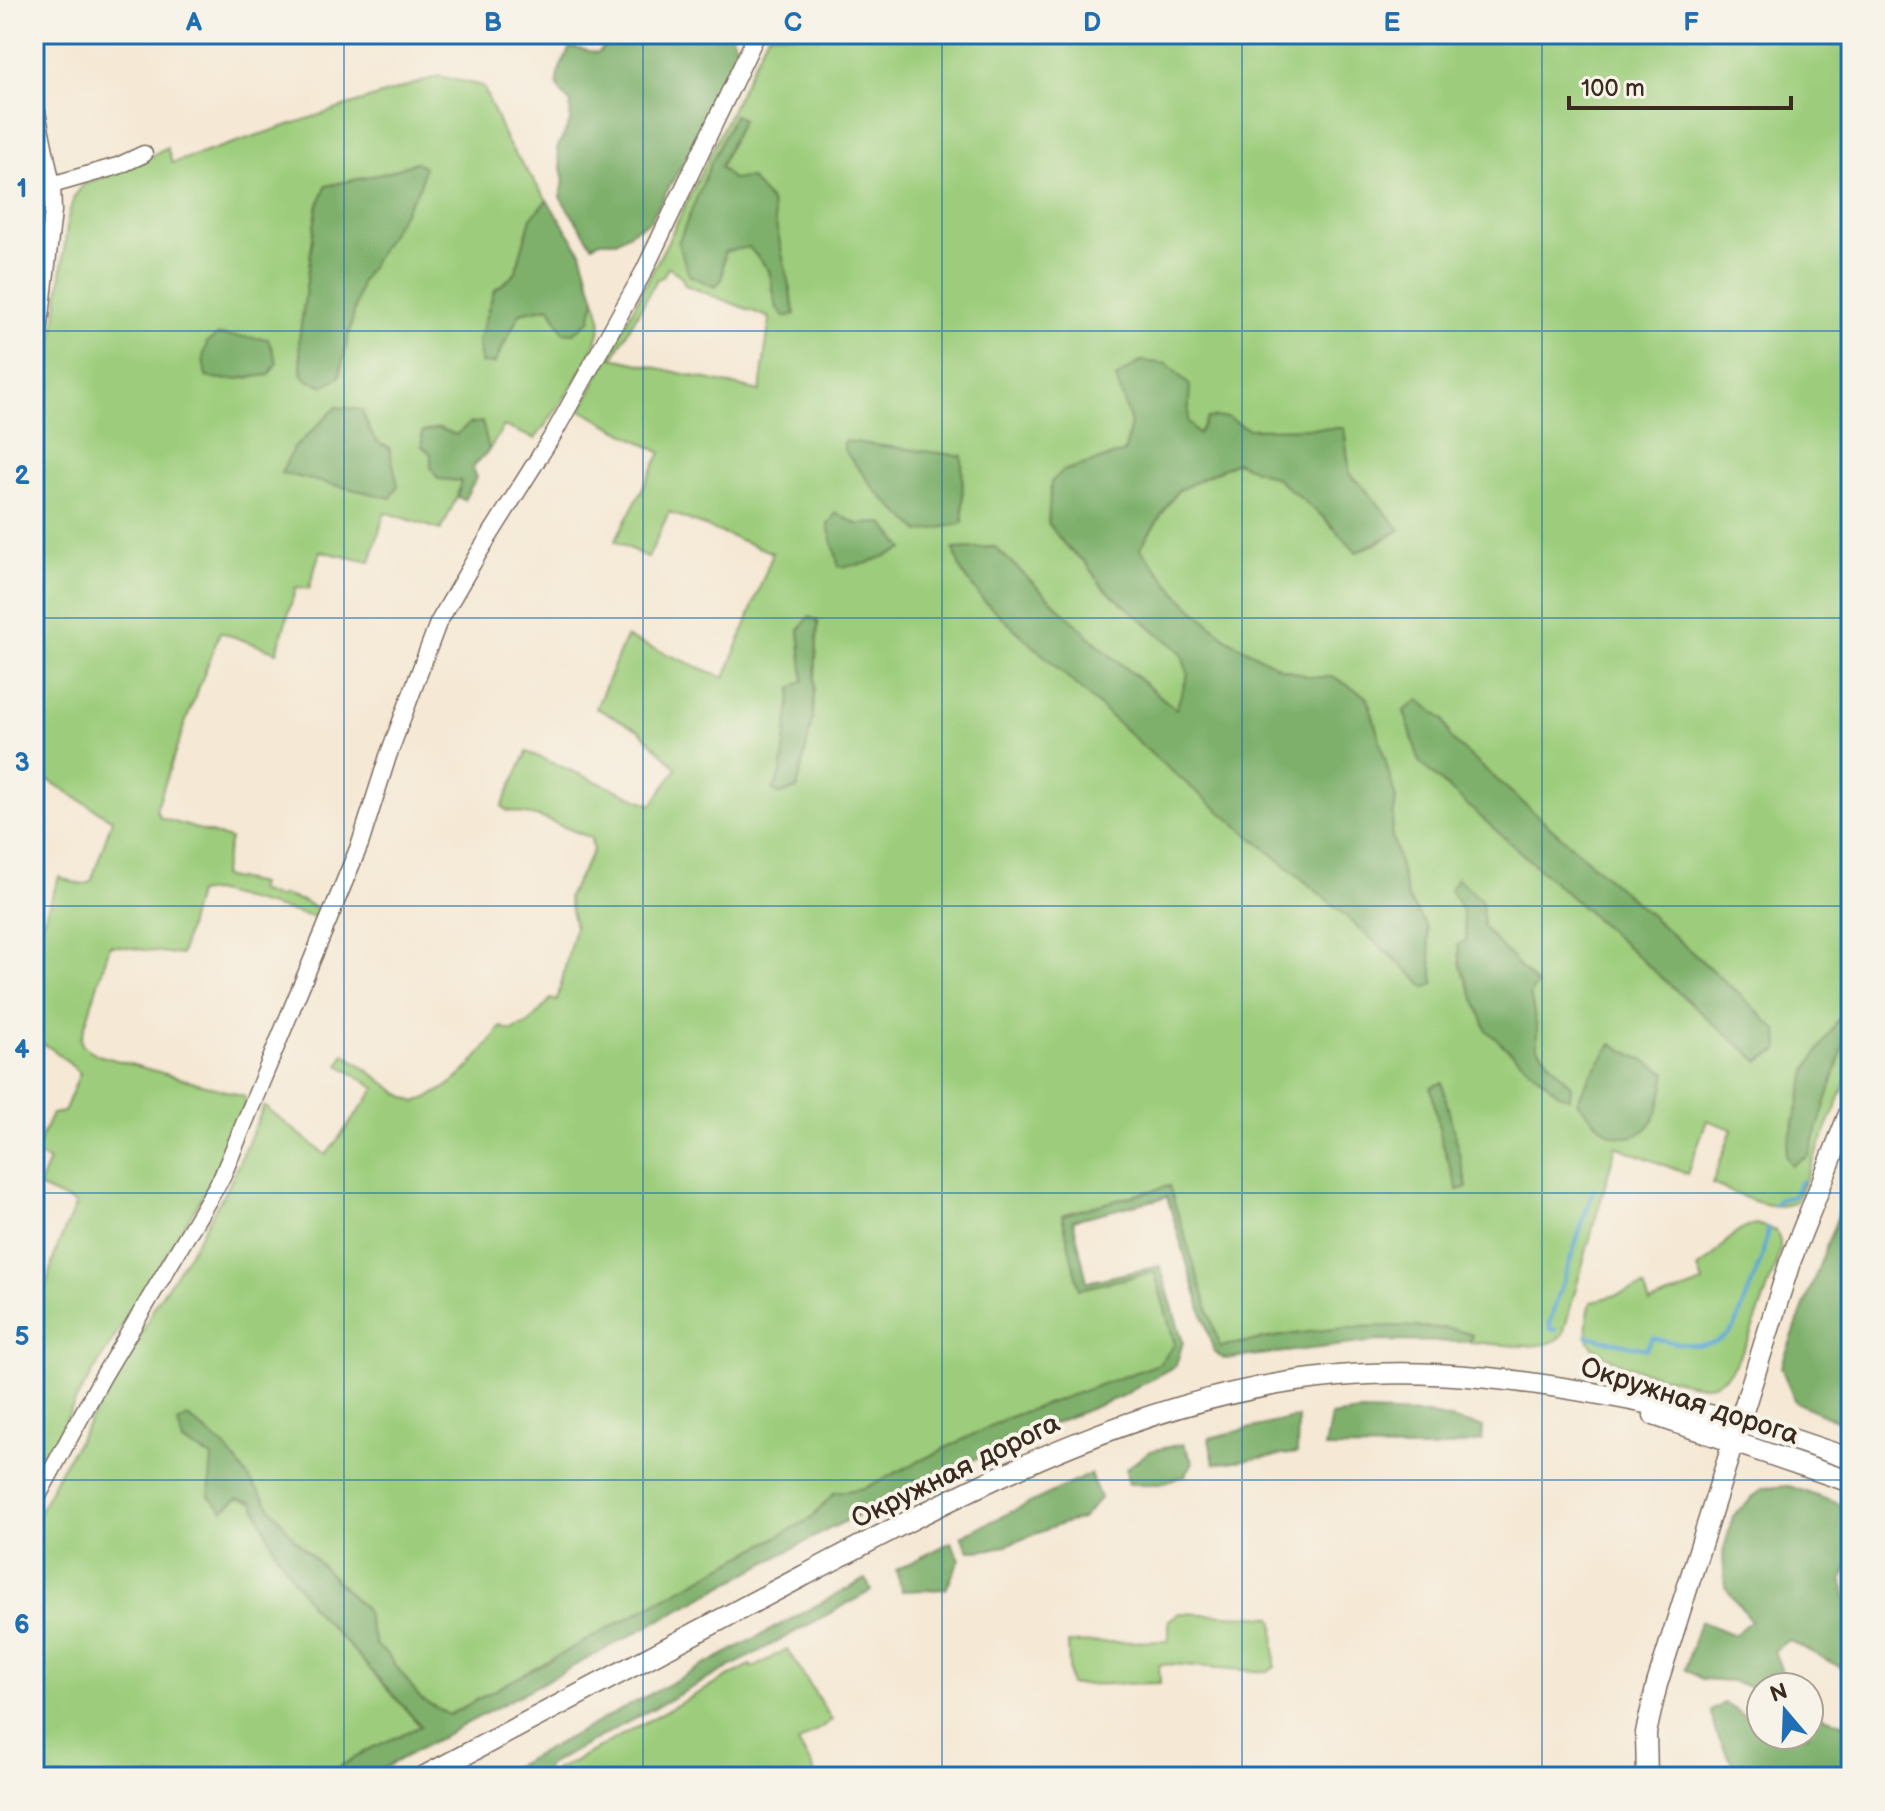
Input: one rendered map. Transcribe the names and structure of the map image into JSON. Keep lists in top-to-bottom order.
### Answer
{
  "streets": {
    "main road": ["Окружная дорога"]
  },
  "scale_bar": "100 m",
  "north": "top",
  "grid": {
    "columns": [
      "A",
      "B",
      "C",
      "D",
      "E",
      "F"
    ],
    "rows": [
      "1",
      "2",
      "3",
      "4",
      "5",
      "6"
    ]
  }
}
